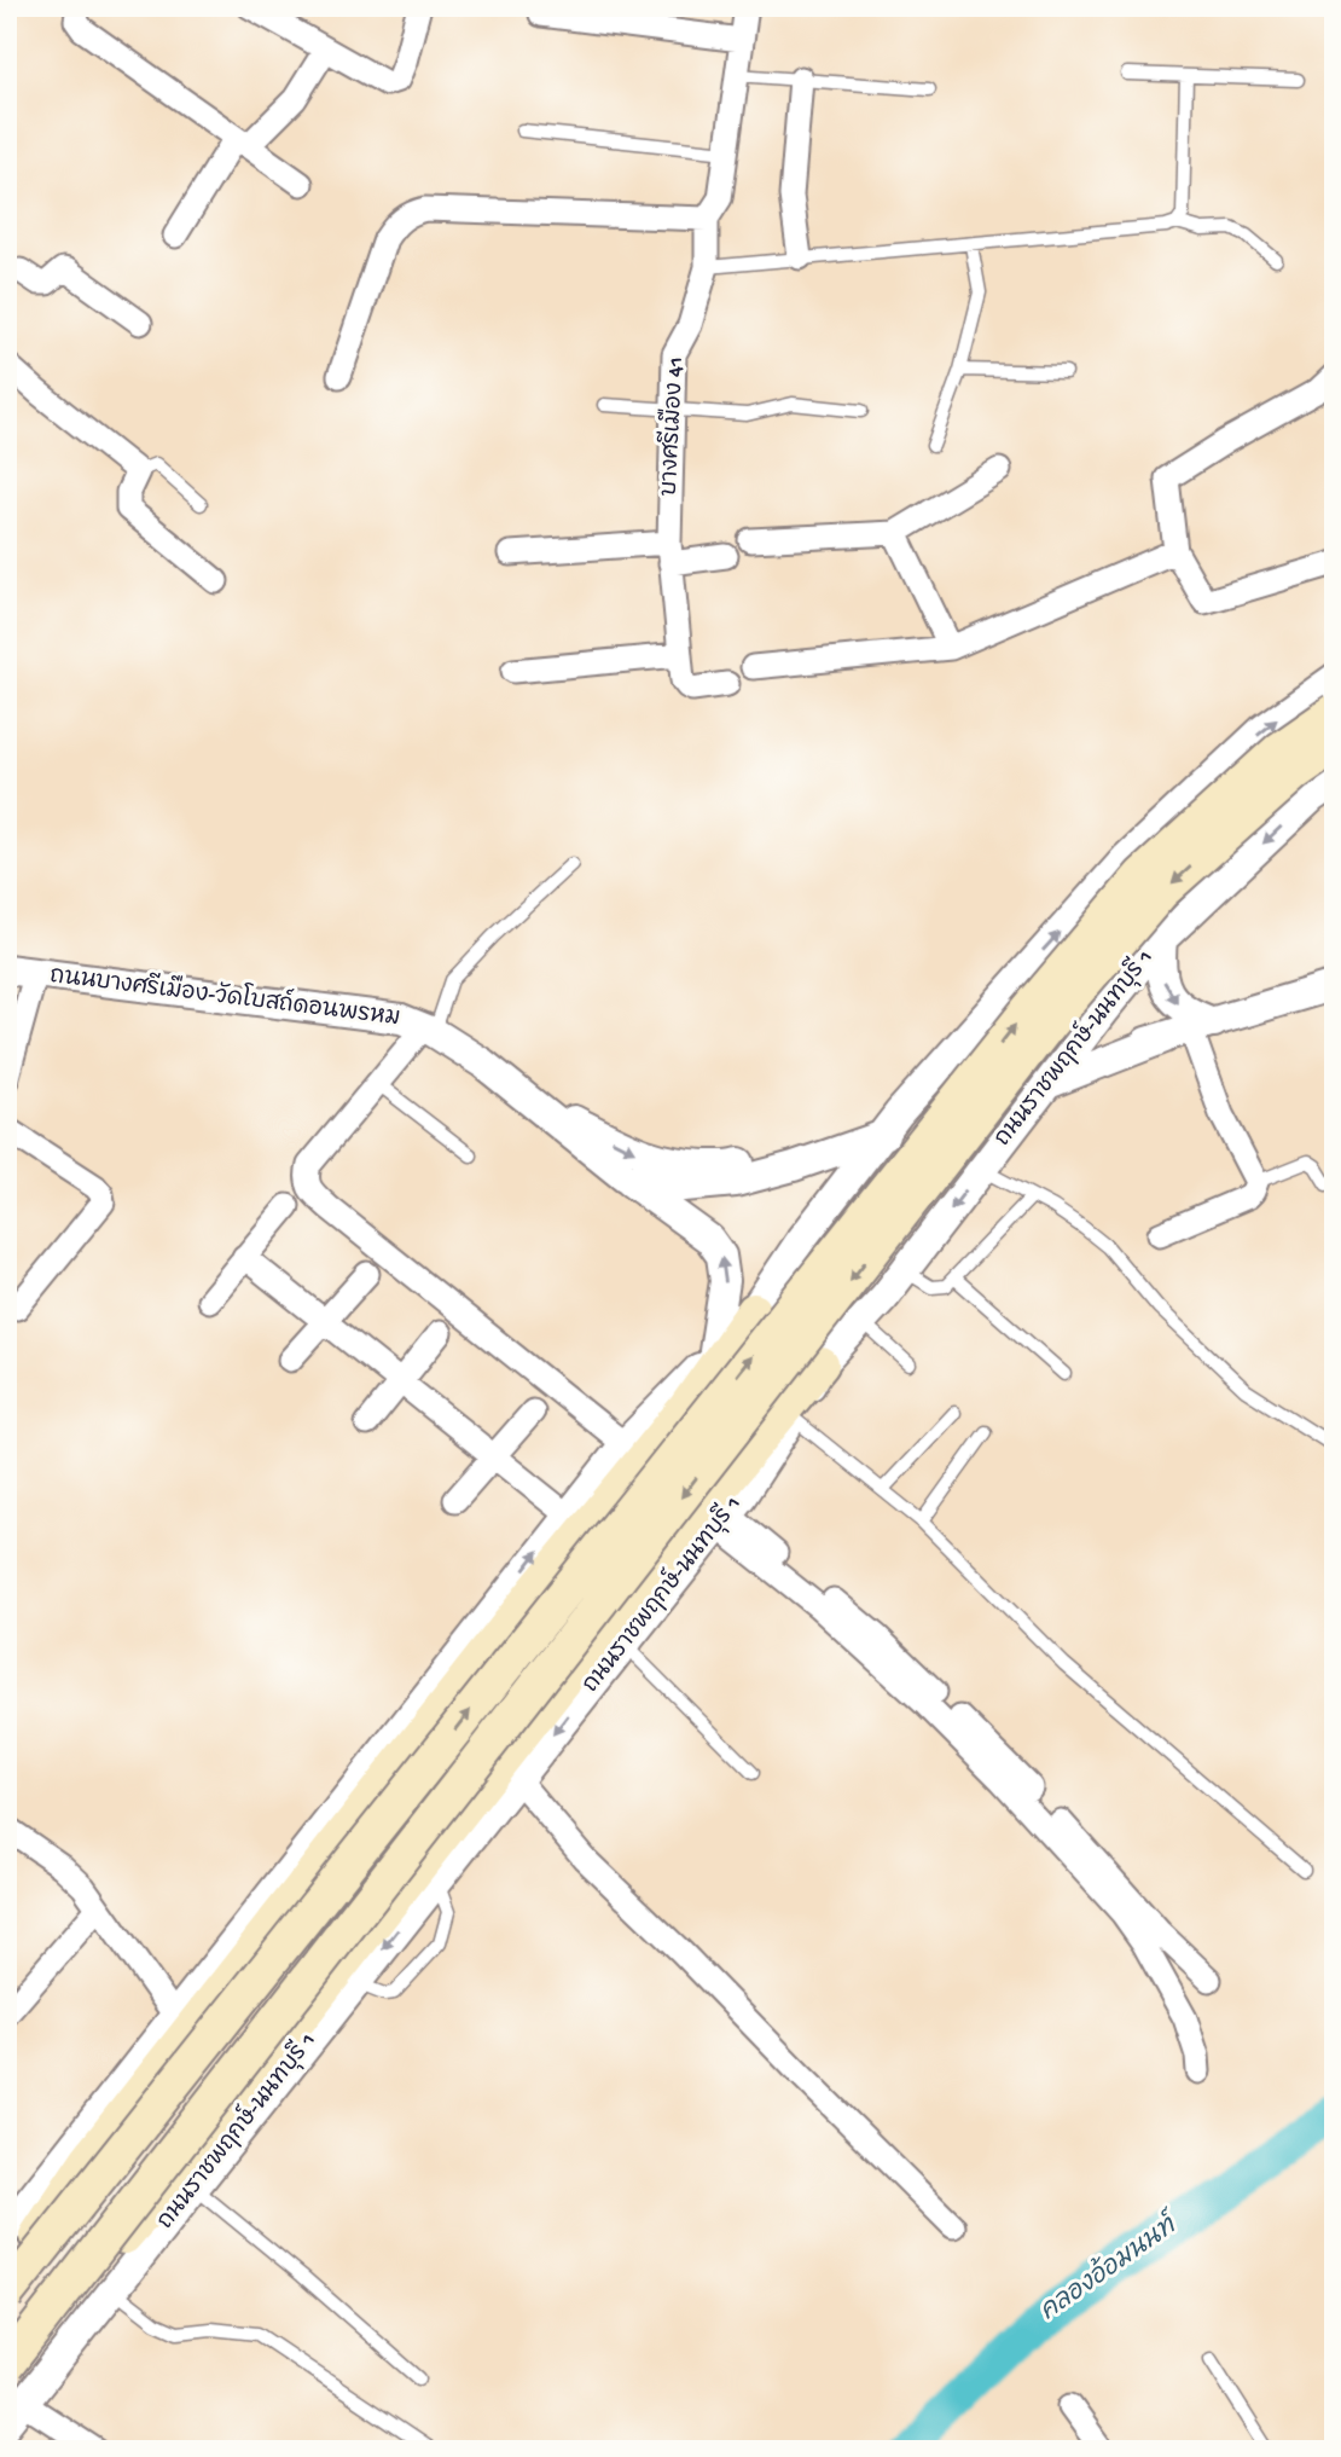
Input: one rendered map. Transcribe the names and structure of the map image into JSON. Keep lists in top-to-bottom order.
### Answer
{
  "streets": {
    "main road": ["ถนนราชพฤกษ์-นนทบุรี 1"],
    "street": ["บางศรีเมือง 41", "ถนนบางศรีเมือง-วัดโบสถ์ดอนพรหม"]
  },
  "crossings": [
    ["ถนนบางศรีเมือง-วัดโบสถ์ดอนพรหม", "ถนนราชพฤกษ์-นนทบุรี 1"]
  ],
  "water": ["คลองอ้อมนนท์"]
}
